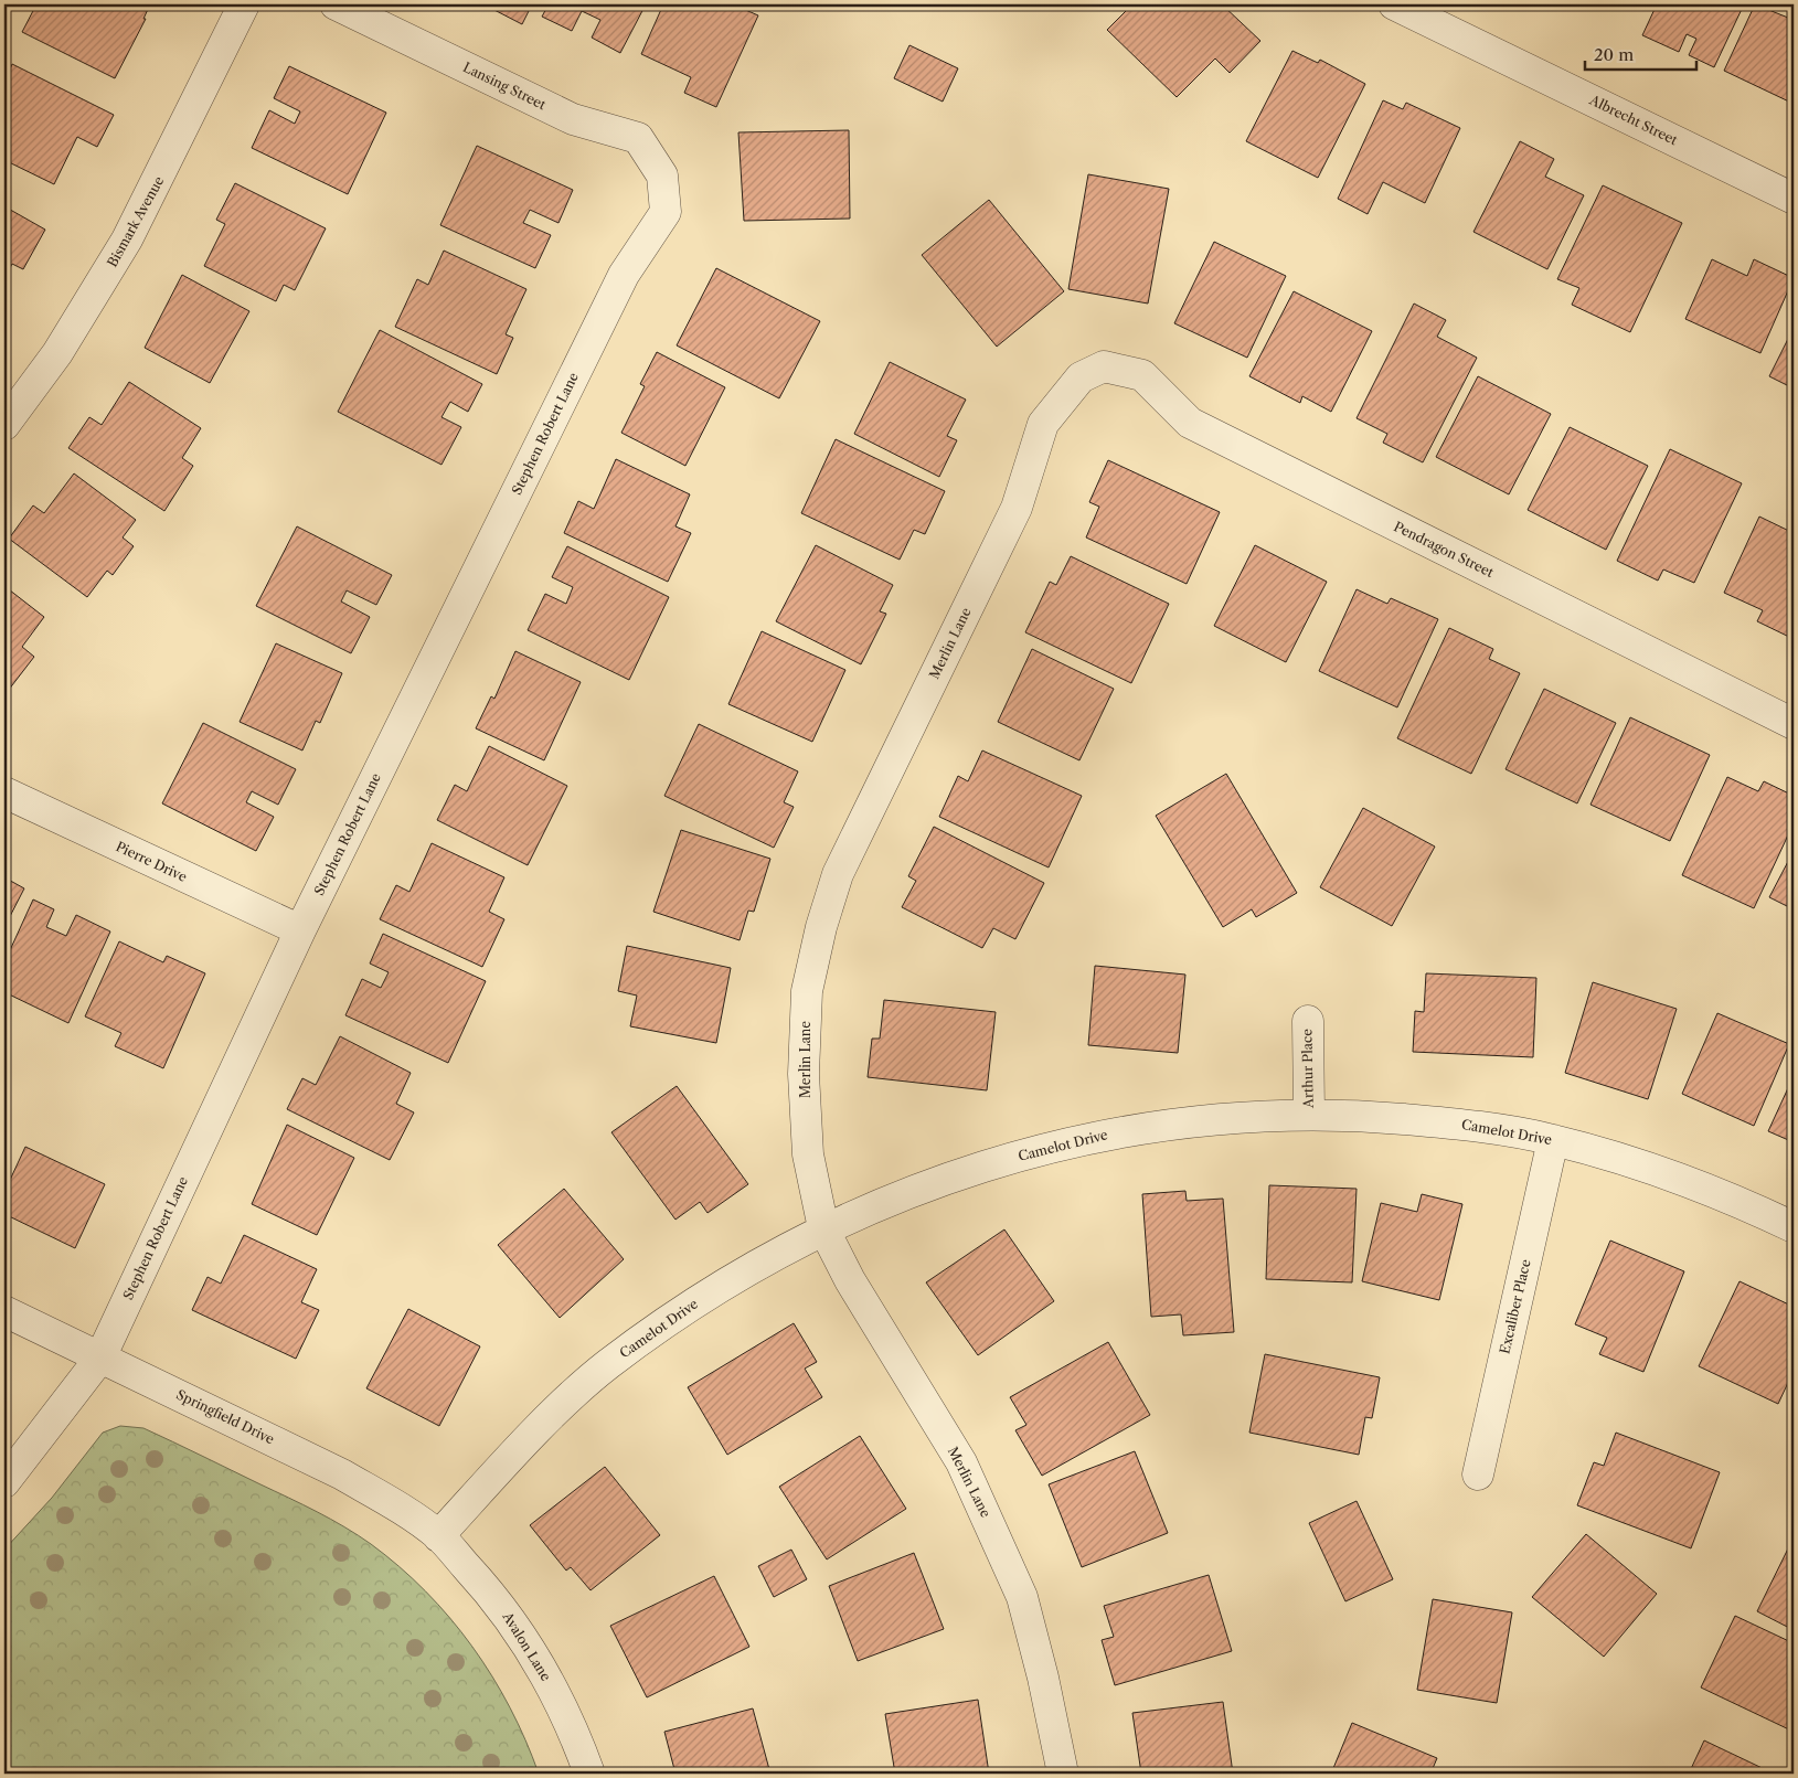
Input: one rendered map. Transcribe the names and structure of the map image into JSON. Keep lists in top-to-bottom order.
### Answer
{
  "streets": {
    "street": [
      "Lansing Street",
      "Albrecht Street",
      "Bismark Avenue",
      "Stephen Robert Lane",
      "Pendragon Street",
      "Merlin Lane",
      "Pierre Drive",
      "Arthur Place",
      "Camelot Drive",
      "Excaliber Place",
      "Springfield Drive",
      "Avalon Lane"
    ]
  },
  "crossings": [
    ["Lansing Street", "Stephen Robert Lane"],
    ["Stephen Robert Lane", "Pierre Drive"],
    ["Stephen Robert Lane", "Springfield Drive"],
    ["Pendragon Street", "Merlin Lane"],
    ["Merlin Lane", "Camelot Drive"],
    ["Arthur Place", "Camelot Drive"],
    ["Camelot Drive", "Excaliber Place"],
    ["Camelot Drive", "Springfield Drive"],
    ["Camelot Drive", "Avalon Lane"],
    ["Springfield Drive", "Avalon Lane"]
  ],
  "scale_bar": "20 m"
}
